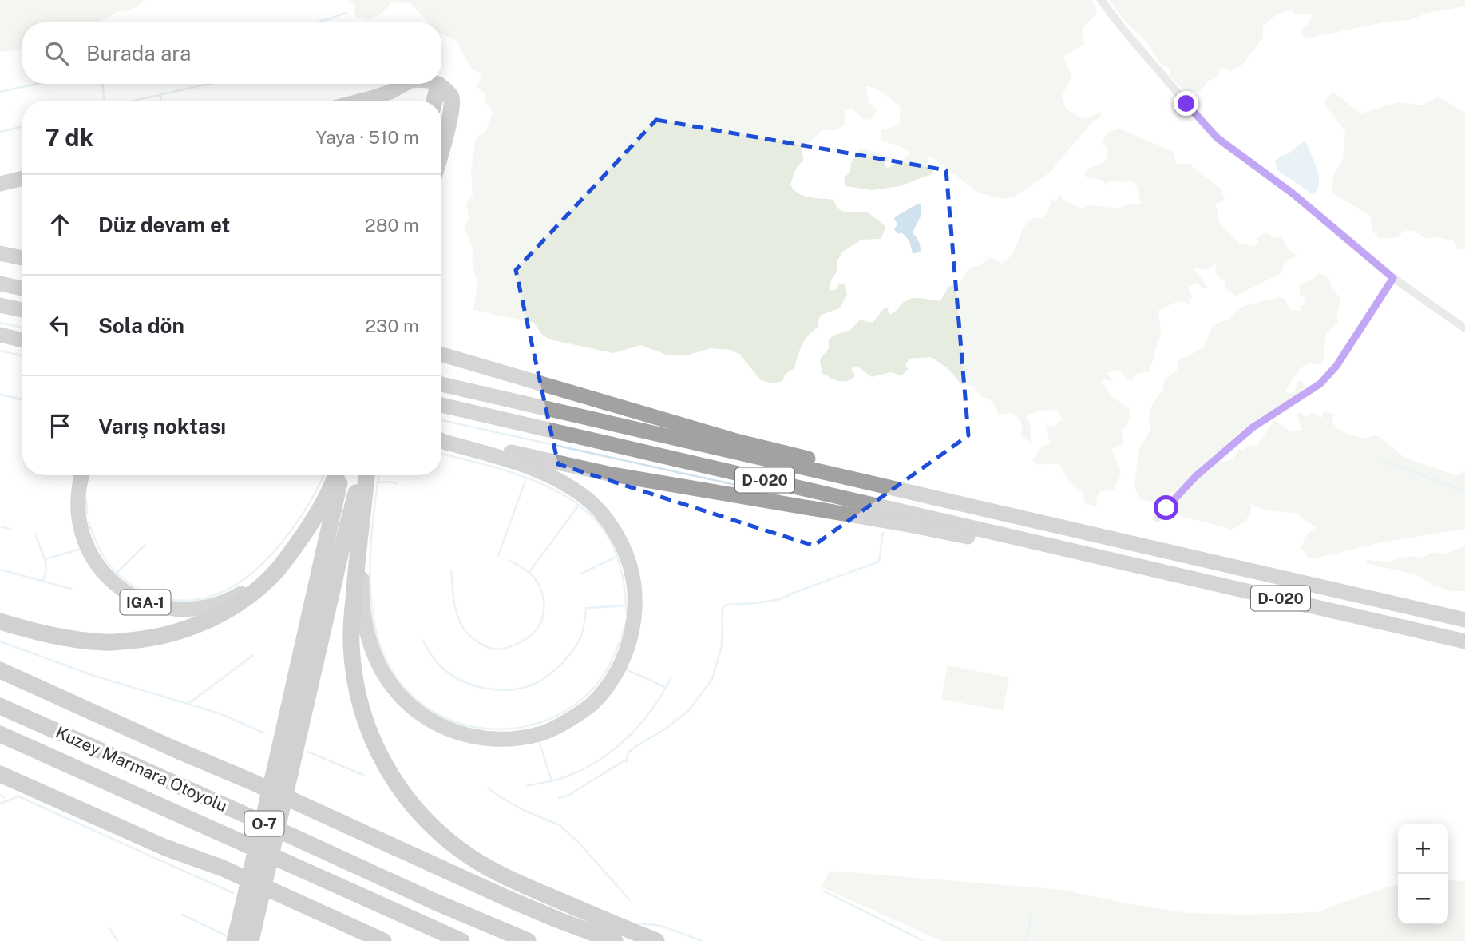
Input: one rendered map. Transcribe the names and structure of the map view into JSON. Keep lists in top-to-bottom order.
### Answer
{
  "streets": {
    "highway": [
      "D-020",
      "IGA-1",
      "Kuzey Marmara Otoyolu",
      "O-7"
    ]
  },
  "page": {
    "search": "Burada ara",
    "heading": ["7 dk", "Yaya · 510 m"],
    "list": [
      ["Düz devam et", "280 m"],
      ["Sola dön", "230 m"],
      "Varış noktası"
    ],
    "map_buttons": ["+", "−"]
  }
}
